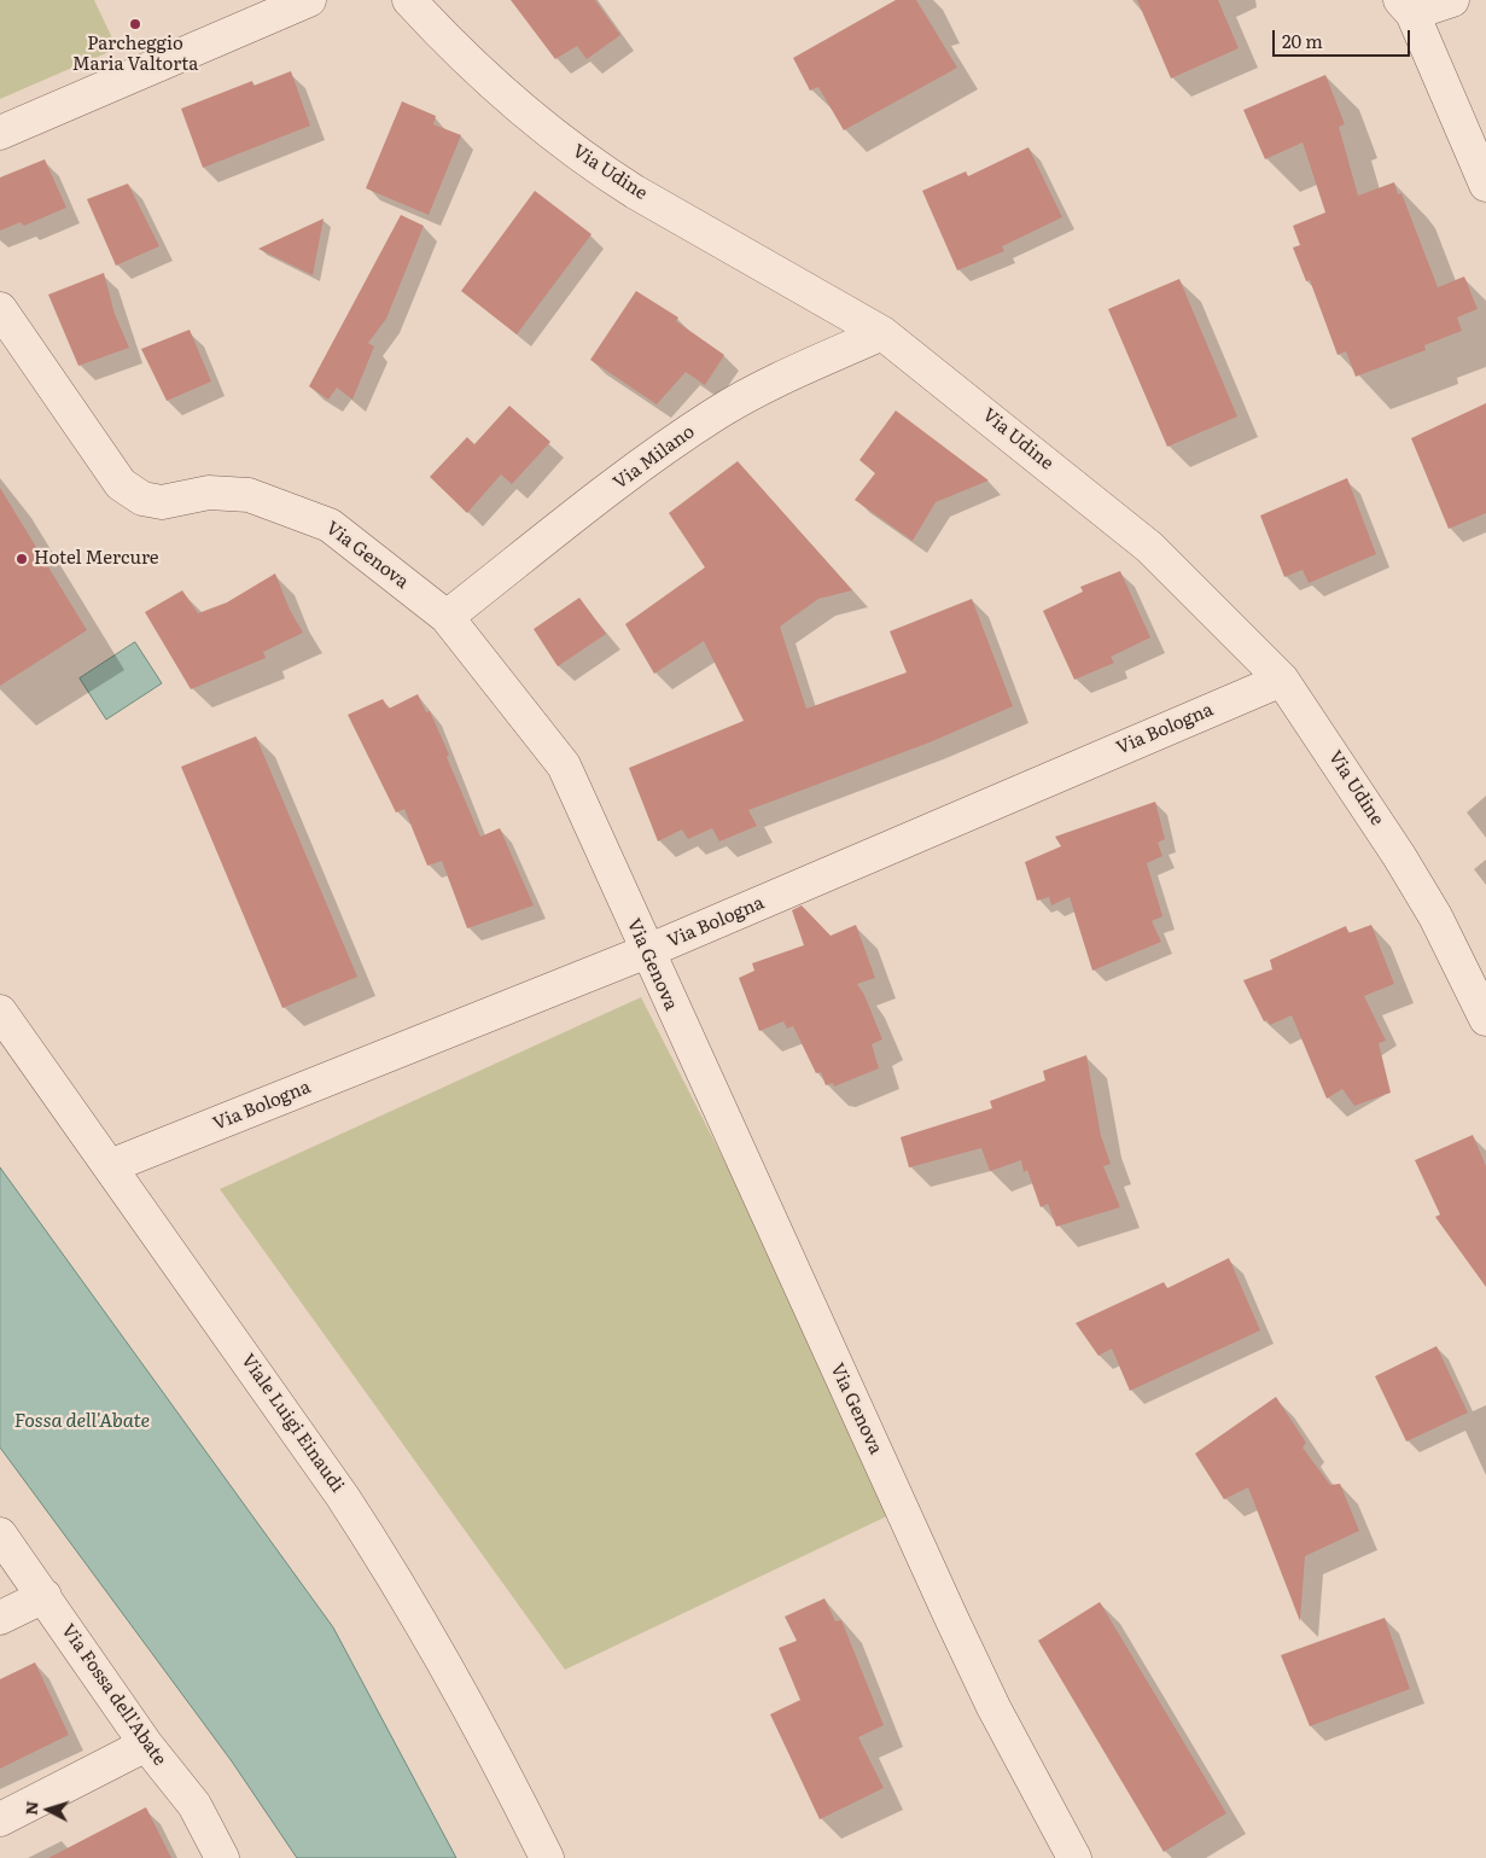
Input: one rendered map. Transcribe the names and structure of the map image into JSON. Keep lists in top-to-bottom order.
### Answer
{
  "streets": {
    "street": [
      "Via Udine",
      "Via Milano",
      "Via Genova",
      "Via Bologna",
      "Viale Luigi Einaudi",
      "Via Fossa dell'Abate"
    ]
  },
  "crossings": [
    ["Via Udine", "Via Milano"],
    ["Via Udine", "Via Bologna"],
    ["Via Milano", "Via Genova"],
    ["Via Genova", "Via Bologna"],
    ["Via Bologna", "Viale Luigi Einaudi"]
  ],
  "water": ["Fossa dell'Abate"],
  "places": ["Parcheggio Maria Valtorta", "Hotel Mercure"],
  "scale_bar": "20 m",
  "north": "left"
}
